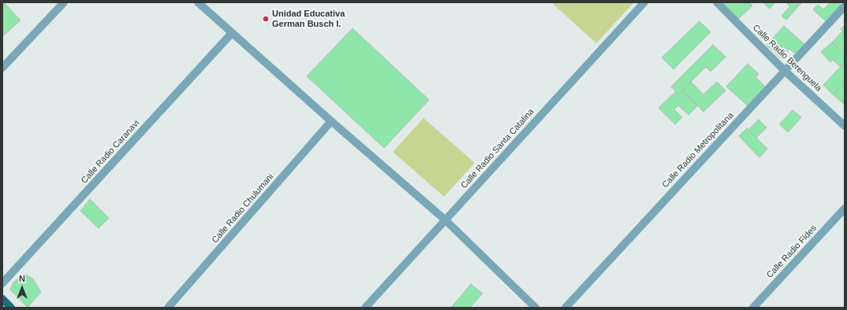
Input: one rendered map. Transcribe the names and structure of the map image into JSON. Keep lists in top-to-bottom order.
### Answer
{
  "streets": {
    "street": [
      "Calle Radio Berenguela",
      "Calle Radio Santa Catalina",
      "Calle Radio Metropolitana",
      "Calle Radio Caranavi",
      "Calle Radio Chulumani",
      "Calle Radio Fides"
    ]
  },
  "crossings": [
    ["Calle Radio Berenguela", "Calle Radio Metropolitana"]
  ],
  "places": ["Unidad Educativa German Busch I."],
  "north": "top"
}
